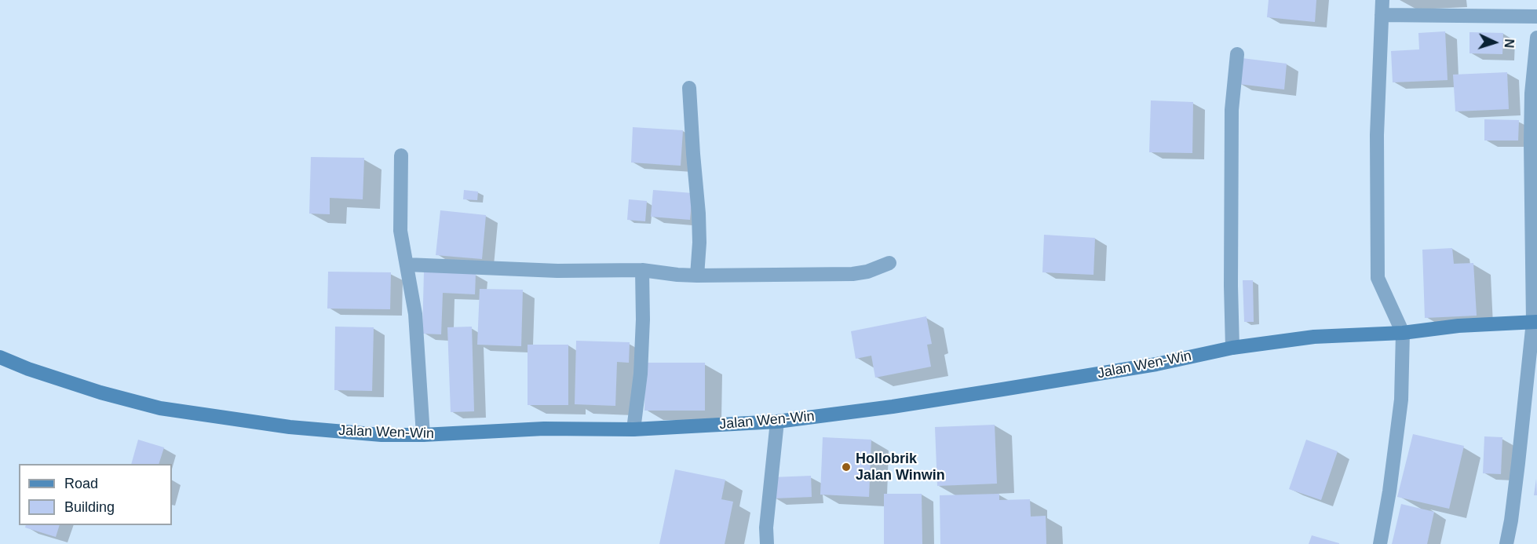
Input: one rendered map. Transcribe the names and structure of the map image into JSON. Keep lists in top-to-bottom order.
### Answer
{
  "streets": {
    "street": ["Jalan Wen-Win"]
  },
  "places": ["Hollobrik Jalan Winwin"],
  "legend": ["Road", "Building"],
  "north": "right"
}
